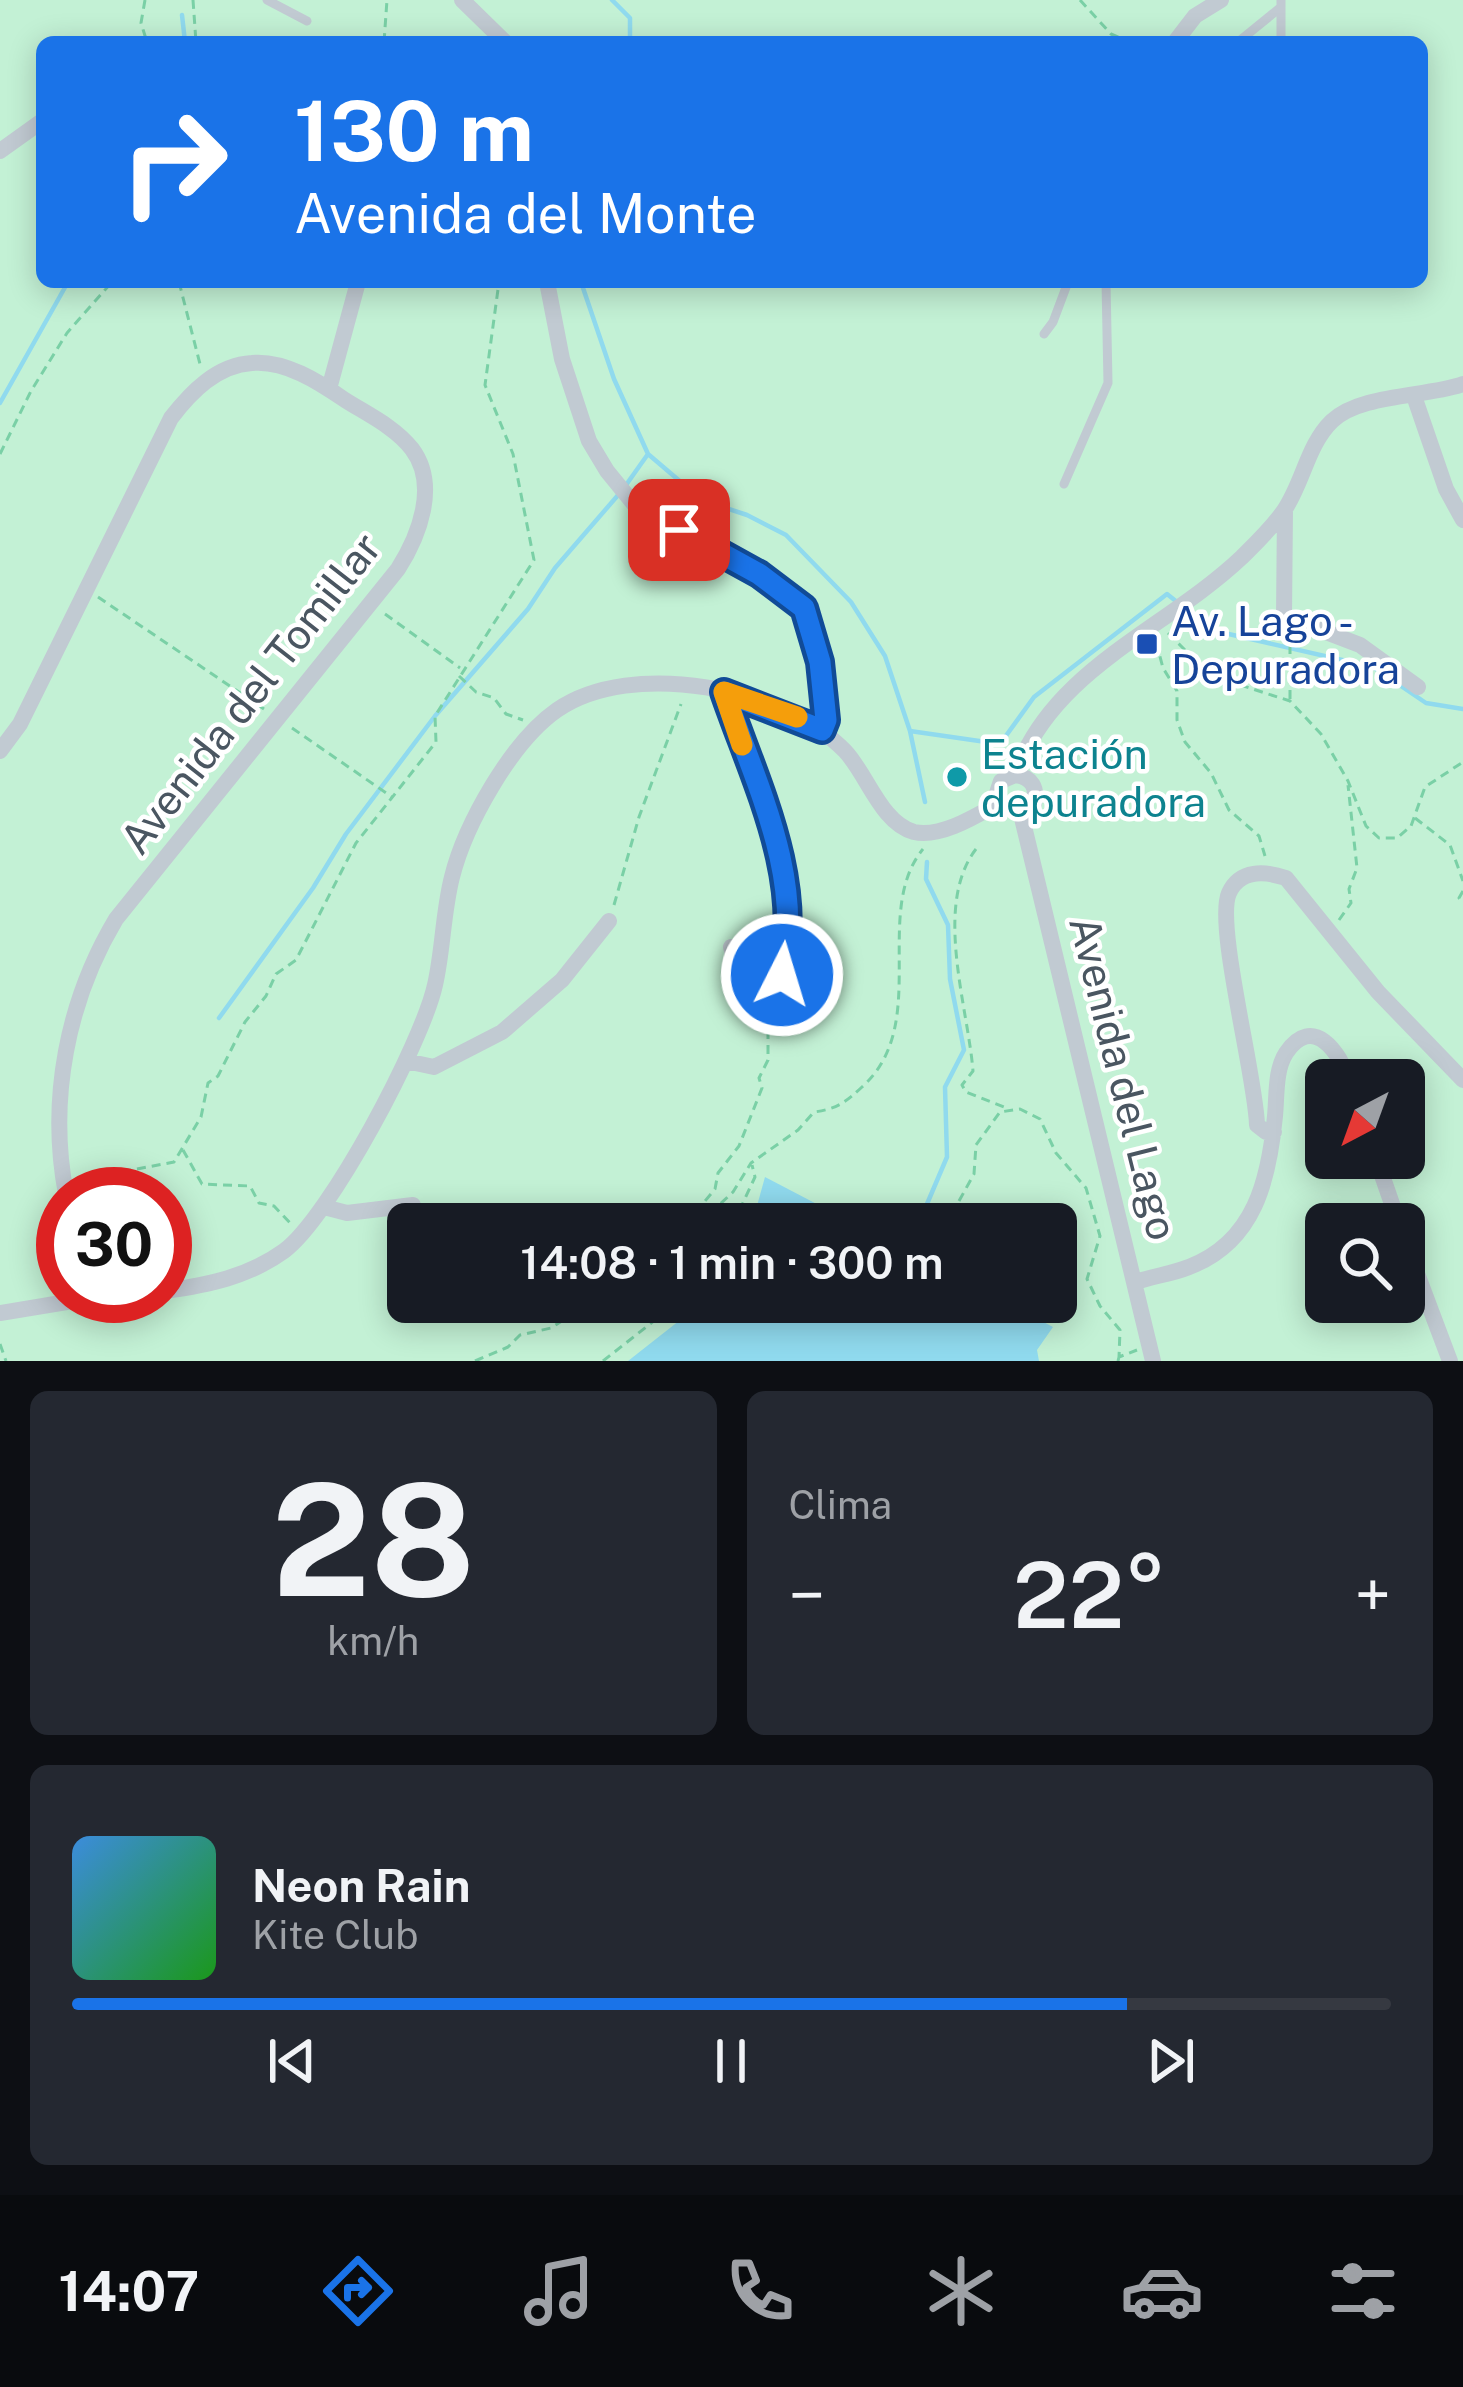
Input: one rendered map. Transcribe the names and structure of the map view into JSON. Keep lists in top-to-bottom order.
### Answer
{
  "streets": {
    "street": ["Avenida del Tomillar", "Avenida del Lago"]
  },
  "places": {
    "transit": ["Av. Lago - Depuradora"],
    "other": ["Estación depuradora"]
  },
  "north": "bottom left",
  "page": {
    "turn": ["130 m", "Avenida del Monte"],
    "limit": "30",
    "trip": "14:08 · 1 min · 300 m",
    "tile": [
      ["28", "km/h"],
      "Clima"
    ],
    "heat": ["−", "22°", "+"],
    "song": ["Neon Rain", "Kite Club"],
    "tabs": "14:07"
  }
}
